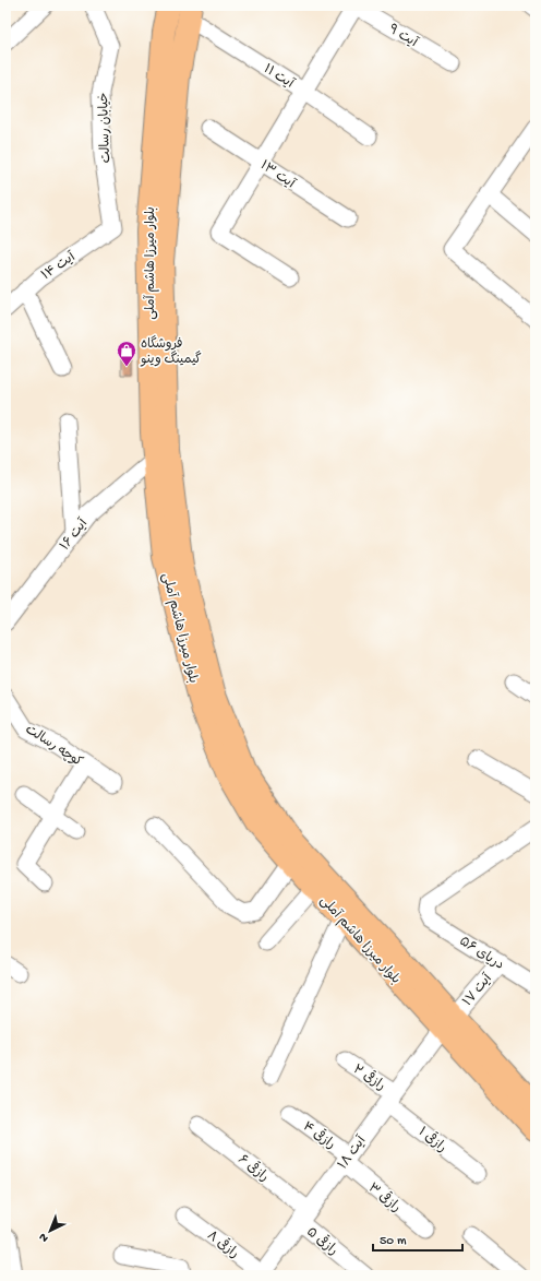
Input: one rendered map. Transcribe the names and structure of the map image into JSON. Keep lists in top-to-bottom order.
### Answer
{
  "streets": {
    "main road": ["بلوار میرزا هاشم آملی"],
    "street": [
      "آیت ۹",
      "آیت ۱۱",
      "خیابان رسالت",
      "آیت ۱۳",
      "آيت ۱۴",
      "آیت ۱۶",
      "کوچه رسالت",
      "دریای ۵۶",
      "آیت ۱۷",
      "رازقی ۲",
      "رازقی ۴",
      "رازقی ۱",
      "آیت ۱۸",
      "رازقی ۶",
      "رازقی ۳",
      "رازقی ۵",
      "رازقی ۸"
    ]
  },
  "crossings": [
    ["آیت ۱۱", "بلوار میرزا هاشم آملی"],
    ["خیابان رسالت", "آيت ۱۴"],
    ["بلوار میرزا هاشم آملی", "آیت ۱۶"],
    ["بلوار میرزا هاشم آملی", "آیت ۱۷"],
    ["بلوار میرزا هاشم آملی", "آیت ۱۸"],
    ["دریای ۵۶", "آیت ۱۷"],
    ["آیت ۱۷", "آیت ۱۸"],
    ["رازقی ۲", "رازقی ۱"],
    ["رازقی ۲", "آیت ۱۸"],
    ["رازقی ۴", "آیت ۱۸"],
    ["رازقی ۴", "رازقی ۳"],
    ["رازقی ۱", "آیت ۱۸"],
    ["آیت ۱۸", "رازقی ۶"],
    ["آیت ۱۸", "رازقی ۳"],
    ["آیت ۱۸", "رازقی ۵"],
    ["آیت ۱۸", "رازقی ۸"],
    ["رازقی ۶", "رازقی ۵"]
  ],
  "places": {
    "shop": ["فروشگاه گیمینگ وینو"]
  },
  "scale_bar": "50 m",
  "north": "bottom left"
}
